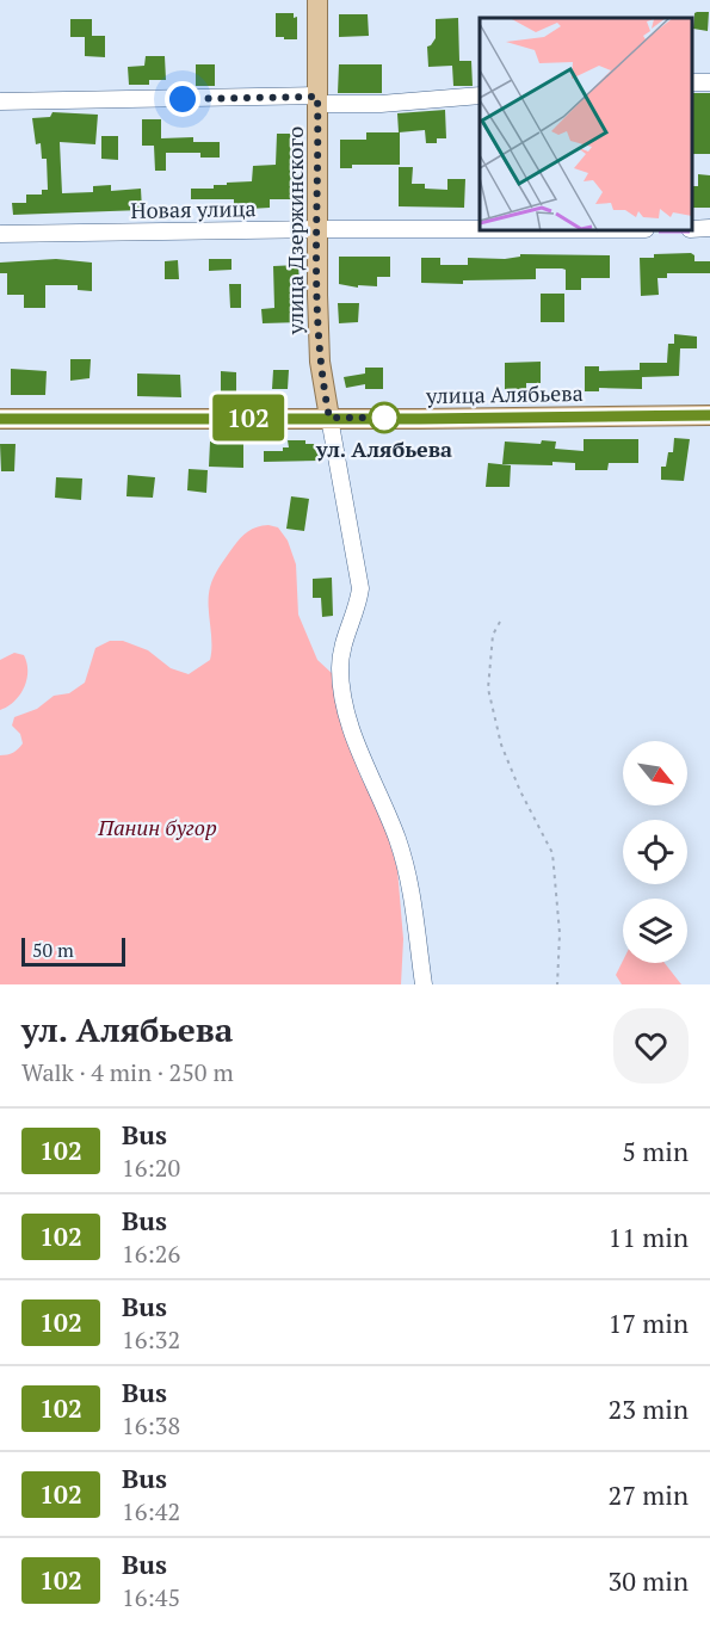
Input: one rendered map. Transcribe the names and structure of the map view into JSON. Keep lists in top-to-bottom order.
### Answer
{
  "streets": {
    "main road": ["улица Дзержинского", "улица Алябьева"],
    "street": ["Новая улица"]
  },
  "crossings": [
    ["Новая улица", "улица Дзержинского"],
    ["улица Дзержинского", "улица Алябьева"]
  ],
  "parks": ["Панин бугор"],
  "places": ["ул. Алябьева"],
  "lines": ["bus line 102"],
  "scale_bar": "50 m",
  "north": "bottom right",
  "page": {
    "on_map": "102",
    "scale": "50 m",
    "heading": ["ул. Алябьева", "Walk · 4 min · 250 m"],
    "list": [
      {
        "mark": "102",
        "name": "Bus",
        "note": "16:20",
        "value": "5 min"
      },
      {
        "mark": "102",
        "name": "Bus",
        "note": "16:26",
        "value": "11 min"
      },
      {
        "mark": "102",
        "name": "Bus",
        "note": "16:32",
        "value": "17 min"
      },
      {
        "mark": "102",
        "name": "Bus",
        "note": "16:38",
        "value": "23 min"
      },
      {
        "mark": "102",
        "name": "Bus",
        "note": "16:42",
        "value": "27 min"
      },
      {
        "mark": "102",
        "name": "Bus",
        "note": "16:45",
        "value": "30 min"
      }
    ]
  }
}
